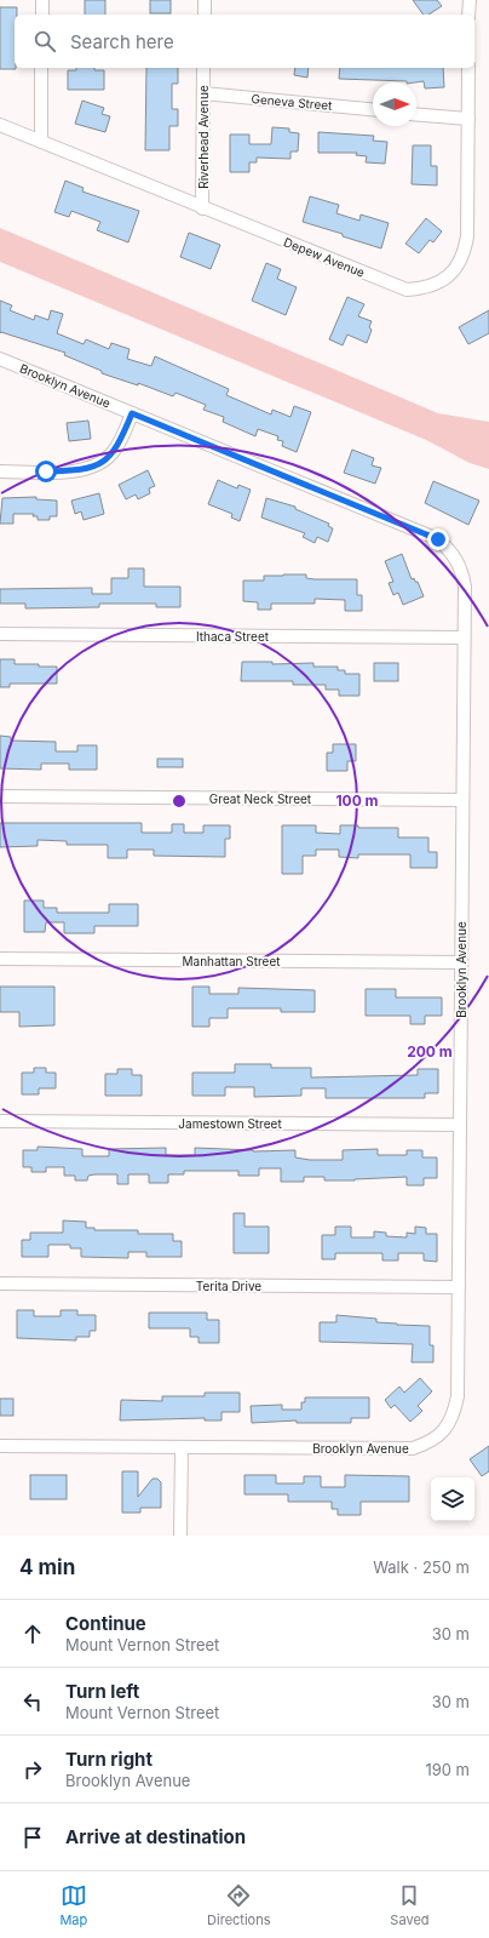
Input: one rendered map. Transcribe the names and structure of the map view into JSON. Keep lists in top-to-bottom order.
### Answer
{
  "streets": {
    "street": [
      "Geneva Street",
      "Riverhead Avenue",
      "Depew Avenue",
      "Brooklyn Avenue",
      "Ithaca Street",
      "Great Neck Street",
      "Manhattan Street",
      "Jamestown Street",
      "Terita Drive"
    ]
  },
  "crossings": [
    ["Geneva Street", "Riverhead Avenue"],
    ["Riverhead Avenue", "Depew Avenue"],
    ["Brooklyn Avenue", "Ithaca Street"],
    ["Brooklyn Avenue", "Great Neck Street"],
    ["Brooklyn Avenue", "Manhattan Street"],
    ["Brooklyn Avenue", "Jamestown Street"],
    ["Brooklyn Avenue", "Terita Drive"]
  ],
  "north": "right",
  "page": {
    "search": "Search here",
    "heading": ["4 min", "Walk · 250 m"],
    "list": [
      ["Continue", "Mount Vernon Street", "30 m"],
      ["Turn left", "Mount Vernon Street", "30 m"],
      ["Turn right", "Brooklyn Avenue", "190 m"],
      "Arrive at destination"
    ],
    "nav": ["Map", "Directions", "Saved"]
  },
  "rings": ["100 m", "200 m"]
}
